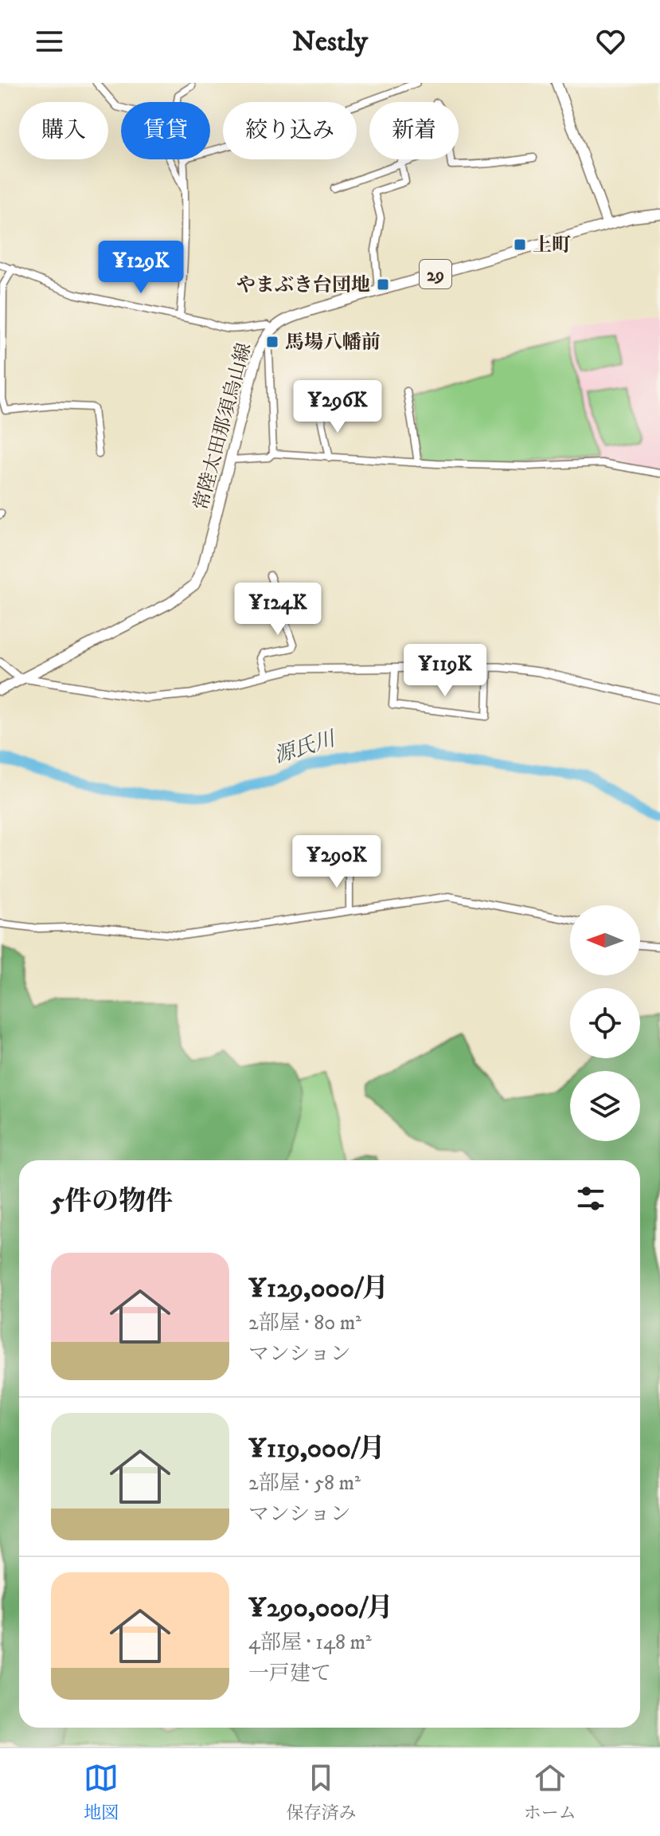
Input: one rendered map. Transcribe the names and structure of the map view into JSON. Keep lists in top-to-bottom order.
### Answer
{
  "streets": {
    "main road": ["29", "常陸太田那須烏山線"]
  },
  "water": ["源氏川"],
  "places": {
    "transit": ["上町", "やまぶき台団地", "馬場八幡前"]
  },
  "north": "left",
  "page": {
    "header": "Nestly",
    "chip": [
      "購入",
      "賃貸",
      "絞り込み",
      "新着"
    ],
    "price": [
      "¥129K",
      "¥296K",
      "¥124K",
      "¥119K",
      "¥290K"
    ],
    "heading": "5件の物件",
    "list": [
      {
        "name": "¥129,000/月",
        "note": "2部屋 · 80 m² · マンション"
      },
      {
        "name": "¥119,000/月",
        "note": "2部屋 · 58 m² · マンション"
      },
      {
        "name": "¥290,000/月",
        "note": "4部屋 · 148 m² · 一戸建て"
      }
    ],
    "tabs": ["地図", "保存済み", "ホーム"]
  }
}
